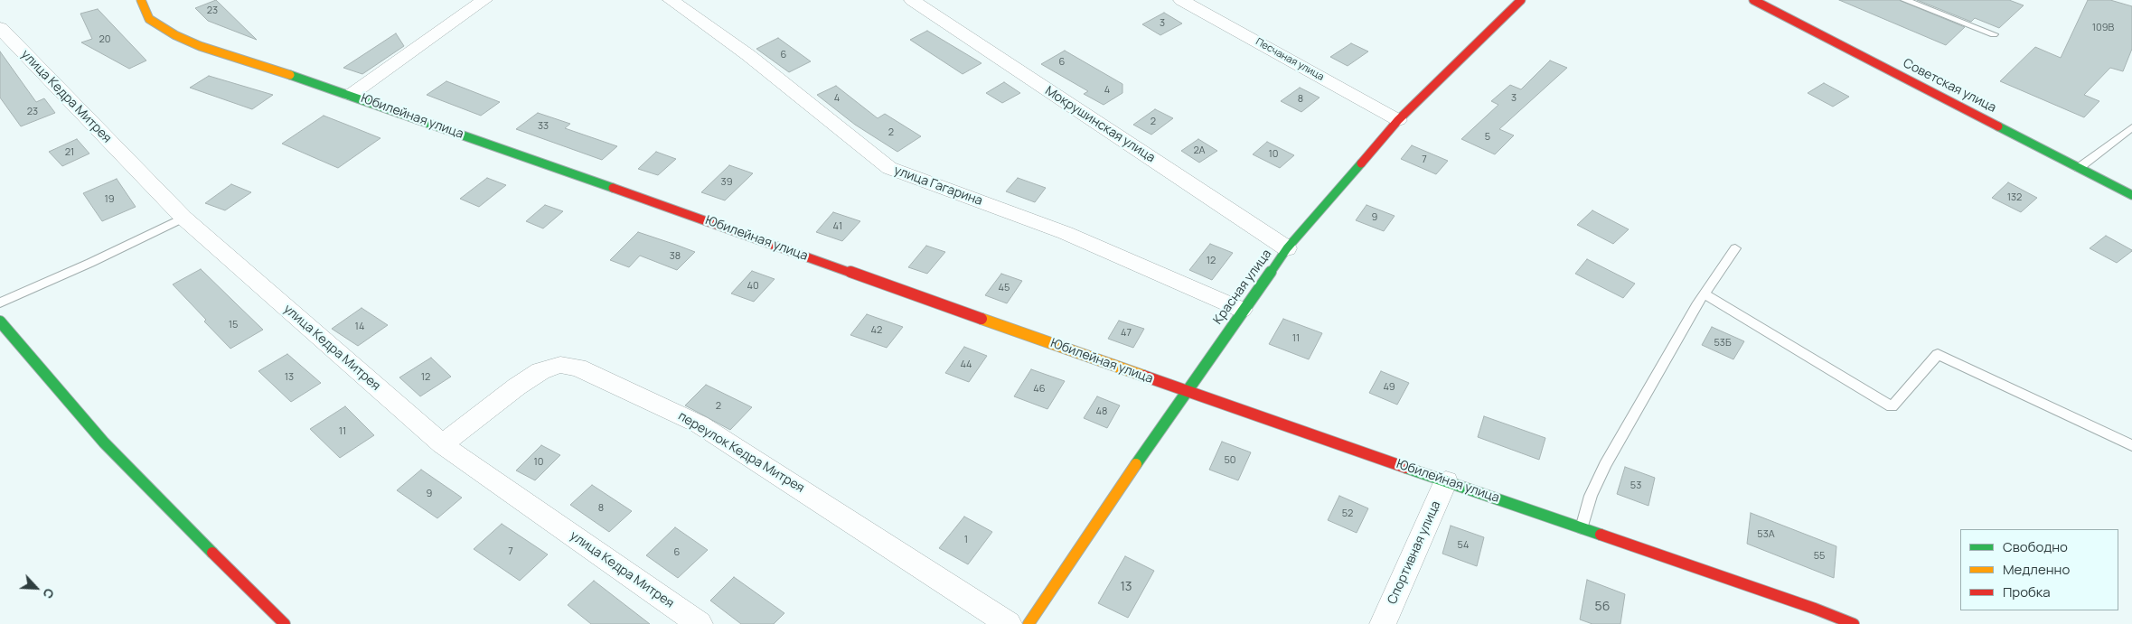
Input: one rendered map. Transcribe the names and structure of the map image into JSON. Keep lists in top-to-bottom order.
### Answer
{
  "streets": {
    "main road": ["Советская улица", "Юбилейная улица", "Красная улица"],
    "street": [
      "Песчаная улица",
      "улица Кедра Митрея",
      "Мокрушинская улица",
      "улица Гагарина",
      "переулок Кедра Митрея",
      "Спортивная улица"
    ]
  },
  "crossings": [
    ["Песчаная улица", "Красная улица"],
    ["улица Кедра Митрея", "переулок Кедра Митрея"],
    ["Юбилейная улица", "Красная улица"],
    ["Юбилейная улица", "Спортивная улица"],
    ["Мокрушинская улица", "Красная улица"],
    ["улица Гагарина", "Красная улица"]
  ],
  "house_numbers": [
    "23",
    "3",
    "109В",
    "20",
    "6",
    "6",
    "4",
    "4",
    "3",
    "8",
    "23",
    "2",
    "33",
    "2",
    "5",
    "2А",
    "21",
    "10",
    "7",
    "39",
    "132",
    "19",
    "9",
    "41",
    "38",
    "12",
    "40",
    "45",
    "15",
    "14",
    "42",
    "47",
    "11",
    "53Б",
    "44",
    "13",
    "12",
    "49",
    "46",
    "2",
    "48",
    "11",
    "50",
    "10",
    "53",
    "9",
    "8",
    "52",
    "53А",
    "1",
    "54",
    "7",
    "6",
    "55",
    "13",
    "56"
  ],
  "legend": ["Свободно", "Медленно", "Пробка"],
  "north": "bottom right"
}
